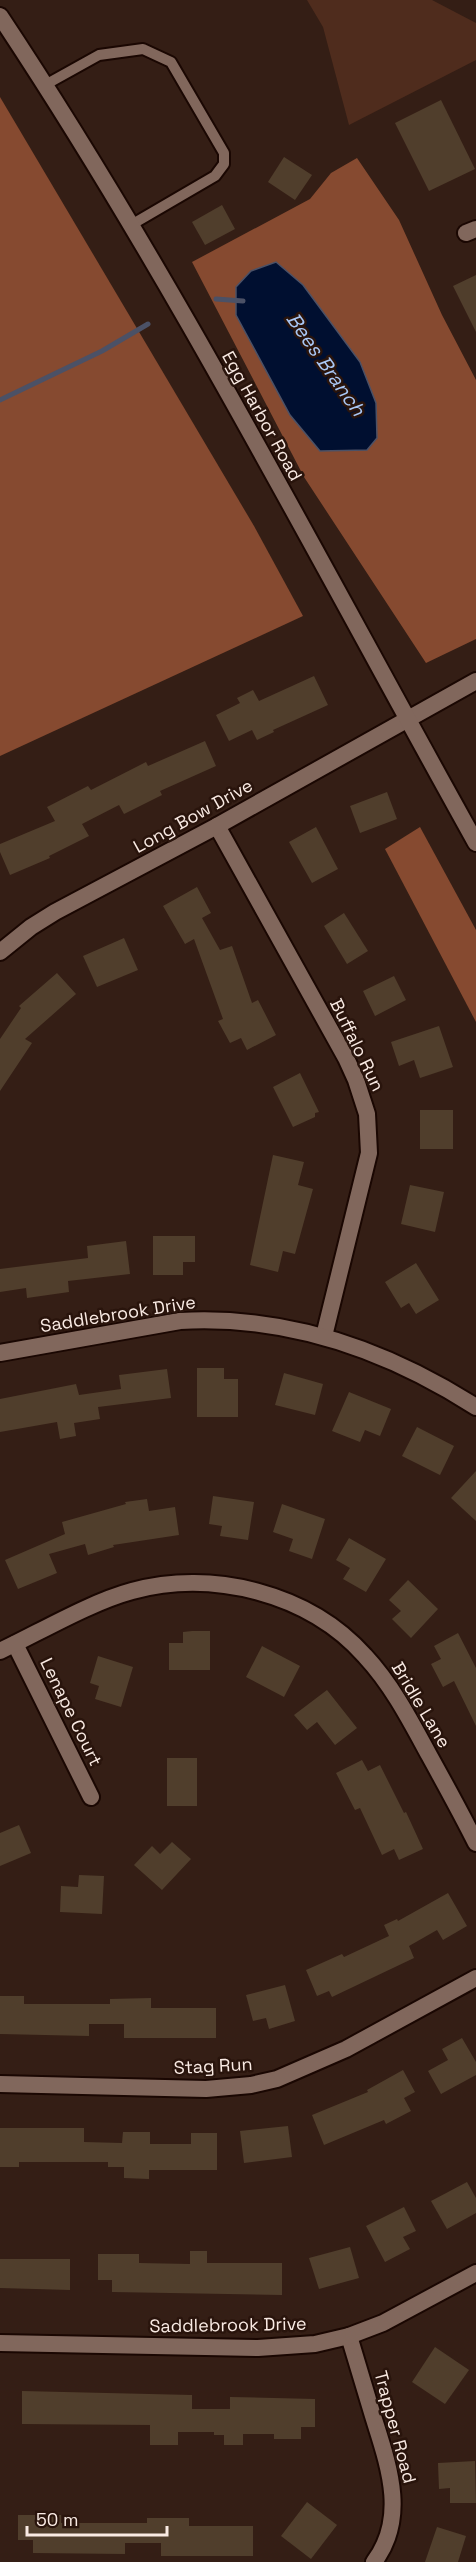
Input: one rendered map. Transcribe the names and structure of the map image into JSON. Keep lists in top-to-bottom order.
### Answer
{
  "streets": {
    "street": [
      "Egg Harbor Road",
      "Long Bow Drive",
      "Buffalo Run",
      "Saddlebrook Drive",
      "Bridle Lane",
      "Lenape Court",
      "Stag Run",
      "Trapper Road"
    ]
  },
  "crossings": [
    ["Egg Harbor Road", "Long Bow Drive"],
    ["Long Bow Drive", "Buffalo Run"],
    ["Buffalo Run", "Saddlebrook Drive"],
    ["Saddlebrook Drive", "Trapper Road"],
    ["Bridle Lane", "Lenape Court"]
  ],
  "water": ["Bees Branch"],
  "scale_bar": "50 m"
}
